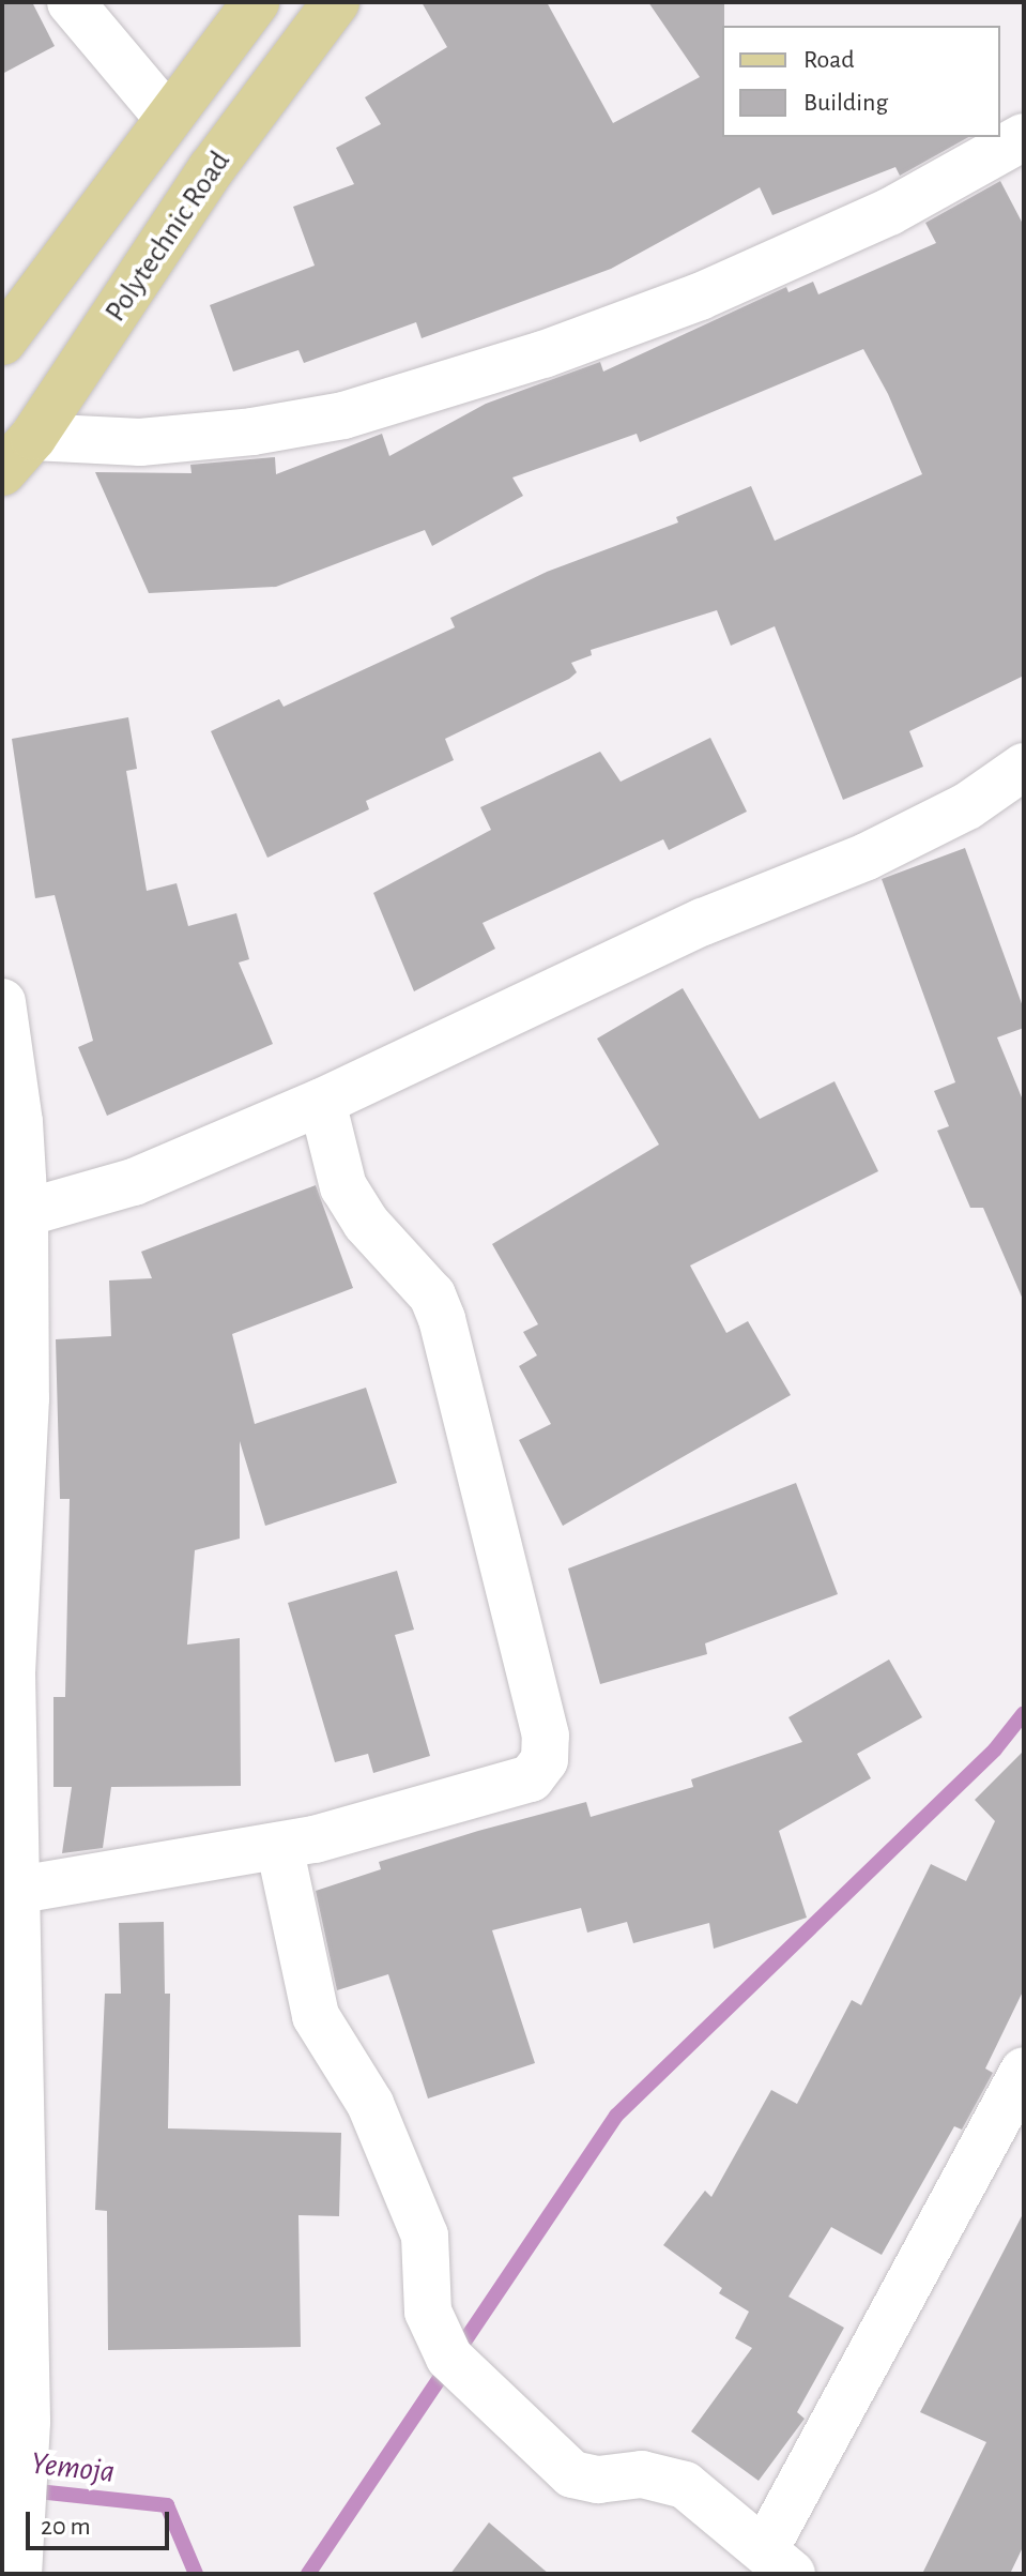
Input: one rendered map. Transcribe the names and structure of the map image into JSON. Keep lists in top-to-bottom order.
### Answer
{
  "streets": {
    "main road": ["Polytechnic Road"]
  },
  "water": ["Yemoja"],
  "legend": ["Road", "Building"],
  "scale_bar": "20 m"
}
